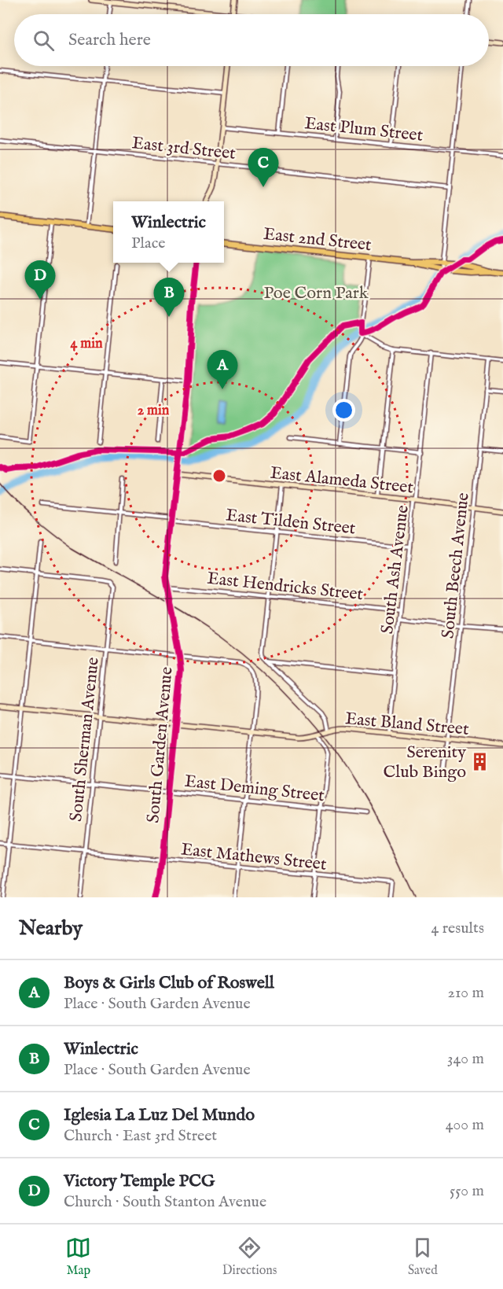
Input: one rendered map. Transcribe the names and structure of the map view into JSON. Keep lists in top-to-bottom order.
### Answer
{
  "streets": {
    "main road": ["East 2nd Street"],
    "street": [
      "East Plum Street",
      "East 3rd Street",
      "East Alameda Street",
      "East Tilden Street",
      "South Beech Avenue",
      "South Ash Avenue",
      "East Hendricks Street",
      "East Bland Street",
      "South Sherman Avenue",
      "South Garden Avenue",
      "East Deming Street",
      "East Mathews Street"
    ]
  },
  "crossings": [
    ["East Alameda Street", "South Beech Avenue"],
    ["East Alameda Street", "South Ash Avenue"],
    ["East Alameda Street", "South Garden Avenue"],
    ["East Tilden Street", "South Ash Avenue"],
    ["East Tilden Street", "South Garden Avenue"],
    ["South Beech Avenue", "East Bland Street"],
    ["South Ash Avenue", "East Hendricks Street"],
    ["South Ash Avenue", "East Bland Street"],
    ["East Hendricks Street", "South Garden Avenue"],
    ["East Bland Street", "South Sherman Avenue"],
    ["East Bland Street", "South Garden Avenue"],
    ["South Sherman Avenue", "East Deming Street"],
    ["South Sherman Avenue", "East Mathews Street"],
    ["South Garden Avenue", "East Deming Street"],
    ["South Garden Avenue", "East Mathews Street"]
  ],
  "parks": ["Poe Corn Park"],
  "places": {
    "building": ["Serenity Club Bingo"]
  },
  "page": {
    "search": "Search here",
    "pins": [
      "C",
      "D",
      "B",
      "A"
    ],
    "popup": ["Winlectric", "Place"],
    "heading": ["Nearby", "4 results"],
    "list": [
      {
        "mark": "A",
        "name": "Boys & Girls Club of Roswell",
        "note": "Place · South Garden Avenue",
        "value": "210 m"
      },
      {
        "mark": "B",
        "name": "Winlectric",
        "note": "Place · South Garden Avenue",
        "value": "340 m"
      },
      {
        "mark": "C",
        "name": "Iglesia La Luz Del Mundo",
        "note": "Church · East 3rd Street",
        "value": "400 m"
      },
      {
        "mark": "D",
        "name": "Victory Temple PCG",
        "note": "Church · South Stanton Avenue",
        "value": "550 m"
      }
    ],
    "nav": ["Map", "Directions", "Saved"]
  },
  "rings": ["4 min", "2 min"]
}
